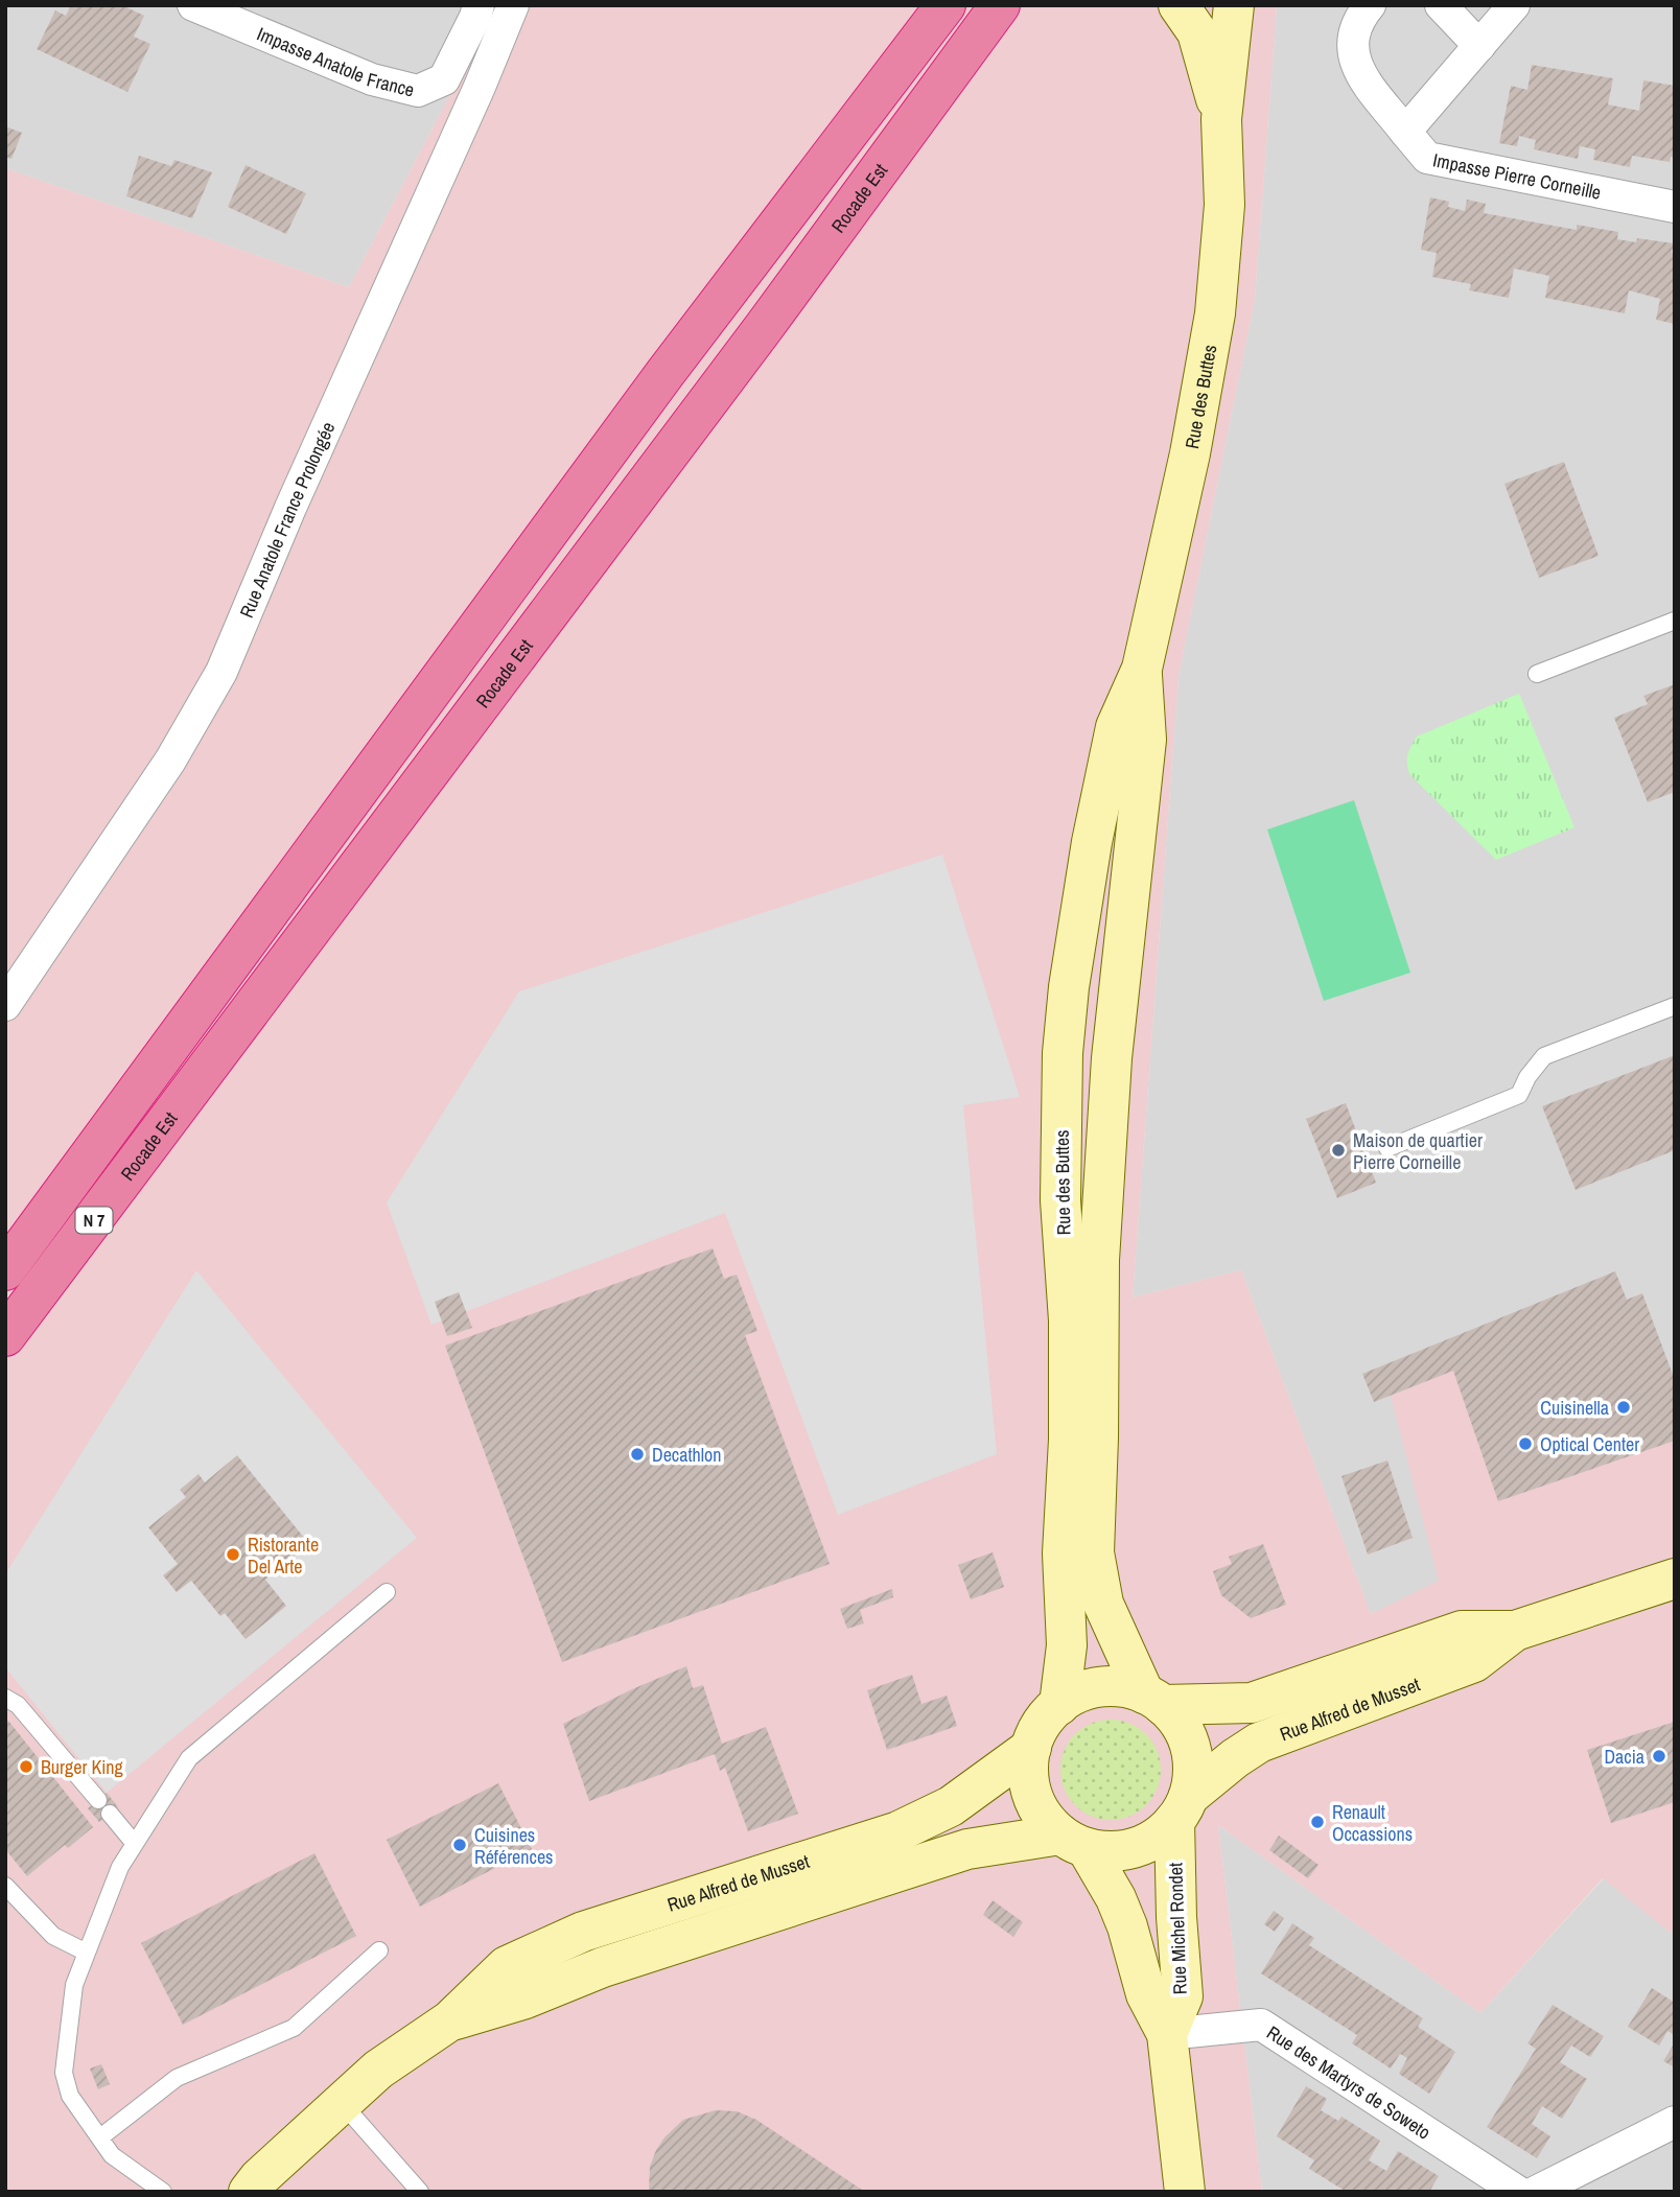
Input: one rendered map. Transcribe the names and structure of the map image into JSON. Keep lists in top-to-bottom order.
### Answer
{
  "streets": {
    "highway": ["Rocade Est", "N 7"],
    "street": [
      "Impasse Anatole France",
      "Impasse Pierre Corneille",
      "Rue des Buttes",
      "Rue Anatole France Prolongée",
      "Rue Alfred de Musset",
      "Rue Michel Rondet",
      "Rue des Martyrs de Soweto"
    ]
  },
  "crossings": [
    ["Rue des Buttes", "Rue Alfred de Musset"],
    ["Rue des Buttes", "Rue Michel Rondet"],
    ["Rue Alfred de Musset", "Rue Michel Rondet"],
    ["Rue Michel Rondet", "Rue des Martyrs de Soweto"]
  ],
  "places": [
    "Maison de quartier Pierre Corneille",
    "Cuisinella",
    "Optical Center",
    "Decathlon",
    "Ristorante Del Arte",
    "Dacia",
    "Burger King",
    "Renault Occassions",
    "Cuisines Références"
  ]
}
